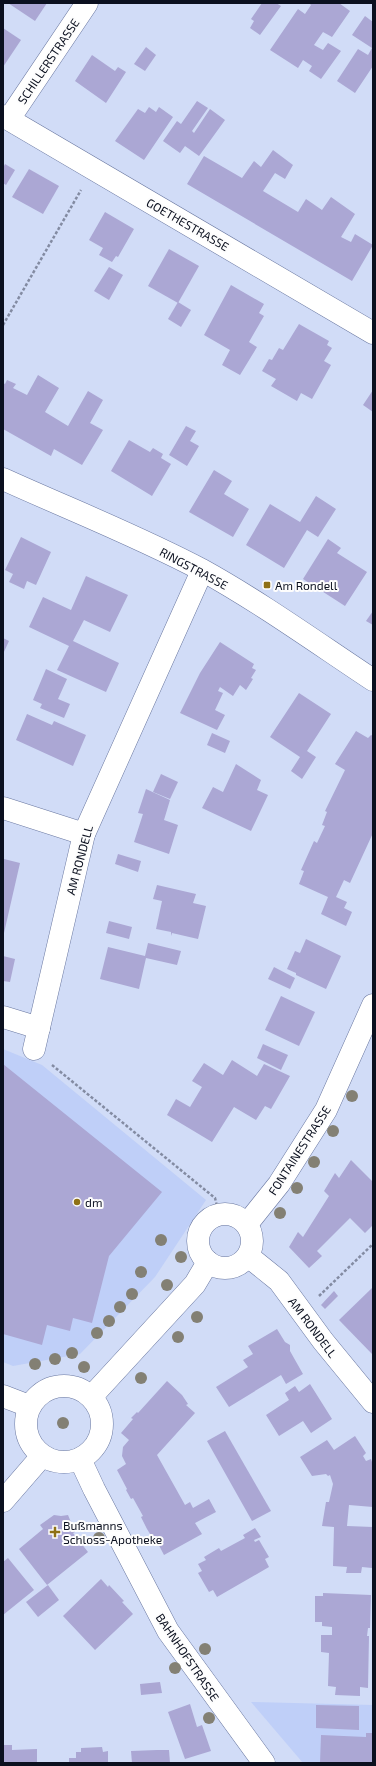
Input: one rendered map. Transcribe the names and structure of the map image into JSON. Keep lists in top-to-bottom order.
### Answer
{
  "streets": {
    "street": [
      "SCHILLERSTRASSE",
      "GOETHESTRASSE",
      "RINGSTRASSE",
      "AM RONDELL",
      "FONTAINESTRASSE",
      "BAHNHOFSTRASSE"
    ]
  },
  "crossings": [
    ["SCHILLERSTRASSE", "GOETHESTRASSE"],
    ["RINGSTRASSE", "AM RONDELL"],
    ["AM RONDELL", "FONTAINESTRASSE"]
  ],
  "places": {
    "transit": ["Am Rondell"],
    "other": ["dm"],
    "health": ["Bußmanns Schloss-Apotheke"]
  }
}
